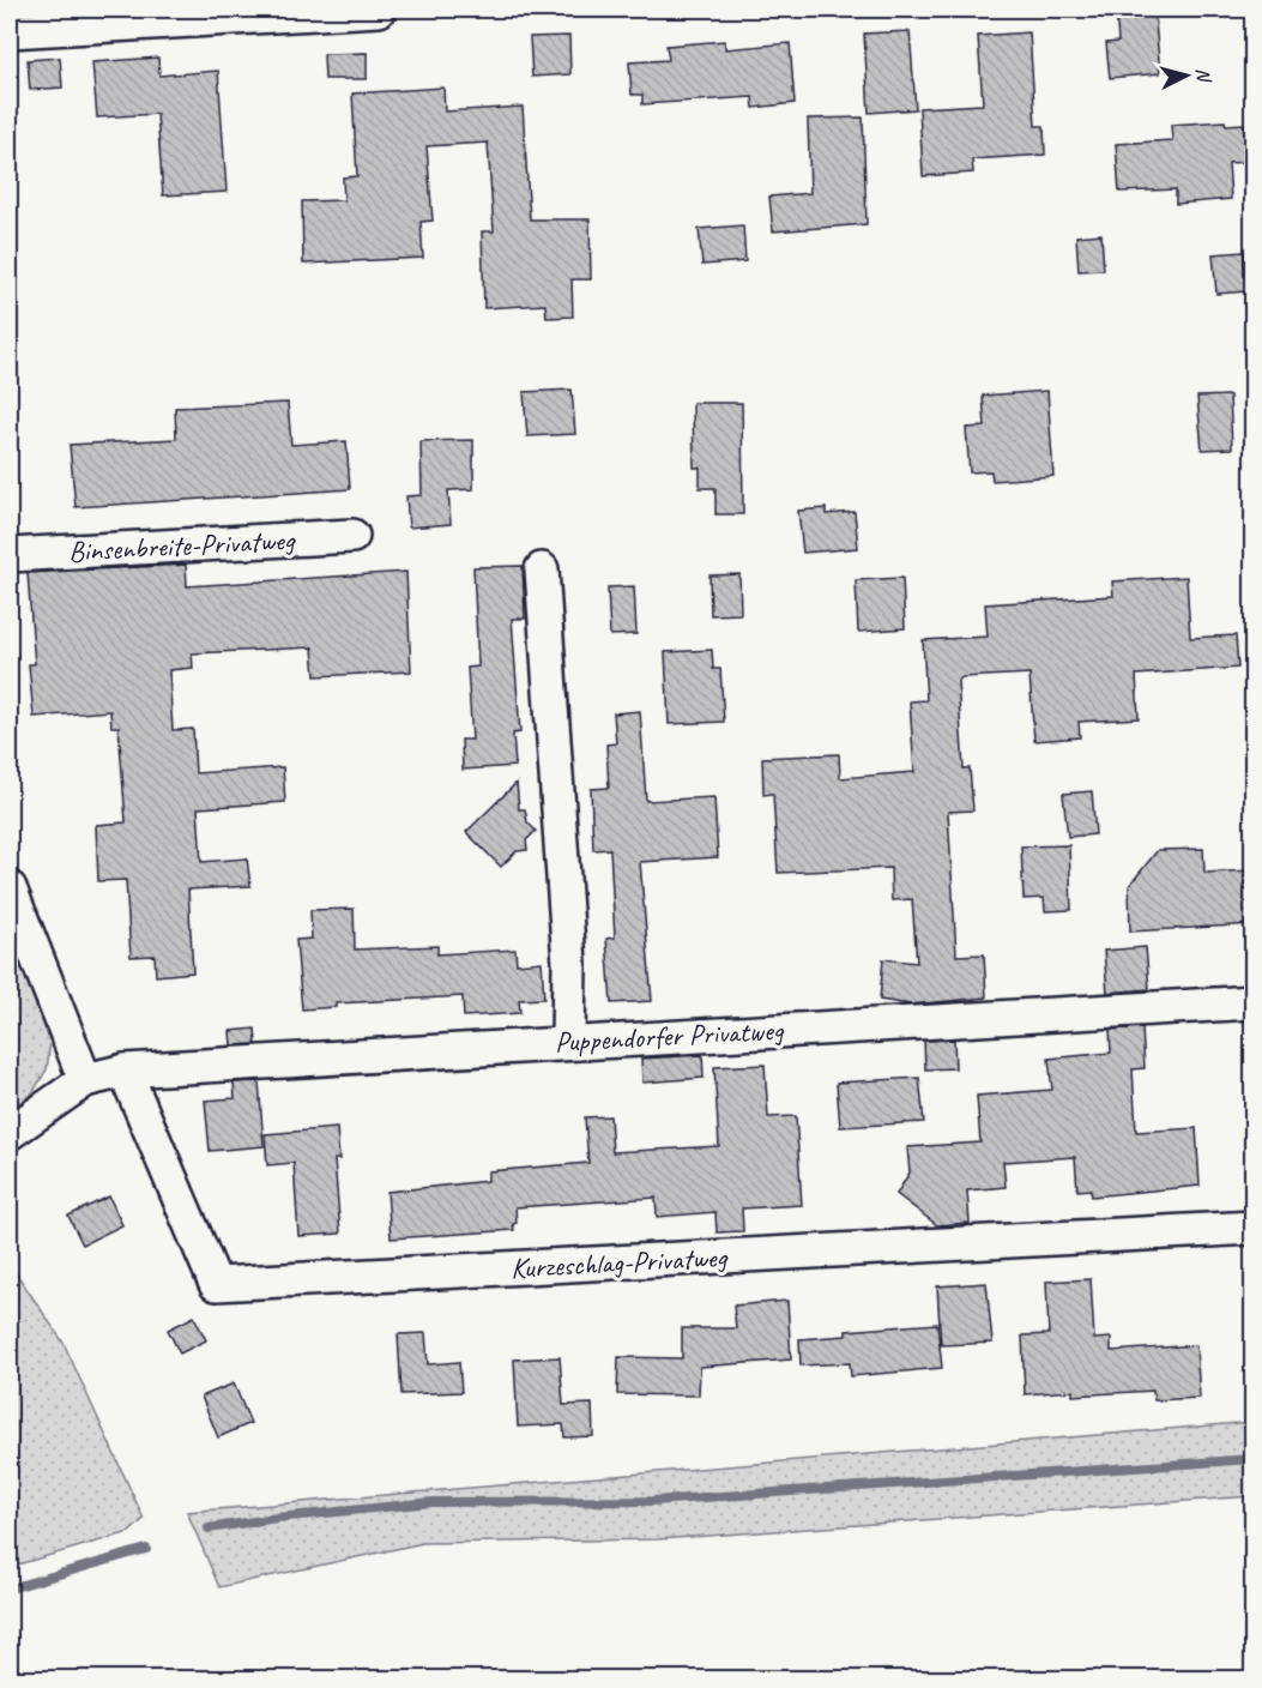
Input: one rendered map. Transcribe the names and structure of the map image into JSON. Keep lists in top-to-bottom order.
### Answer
{
  "streets": {
    "street": ["Binsenbreite-Privatweg", "Puppendorfer Privatweg", "Kurzeschlag-Privatweg"]
  },
  "crossings": [
    ["Puppendorfer Privatweg", "Kurzeschlag-Privatweg"]
  ],
  "north": "right"
}
